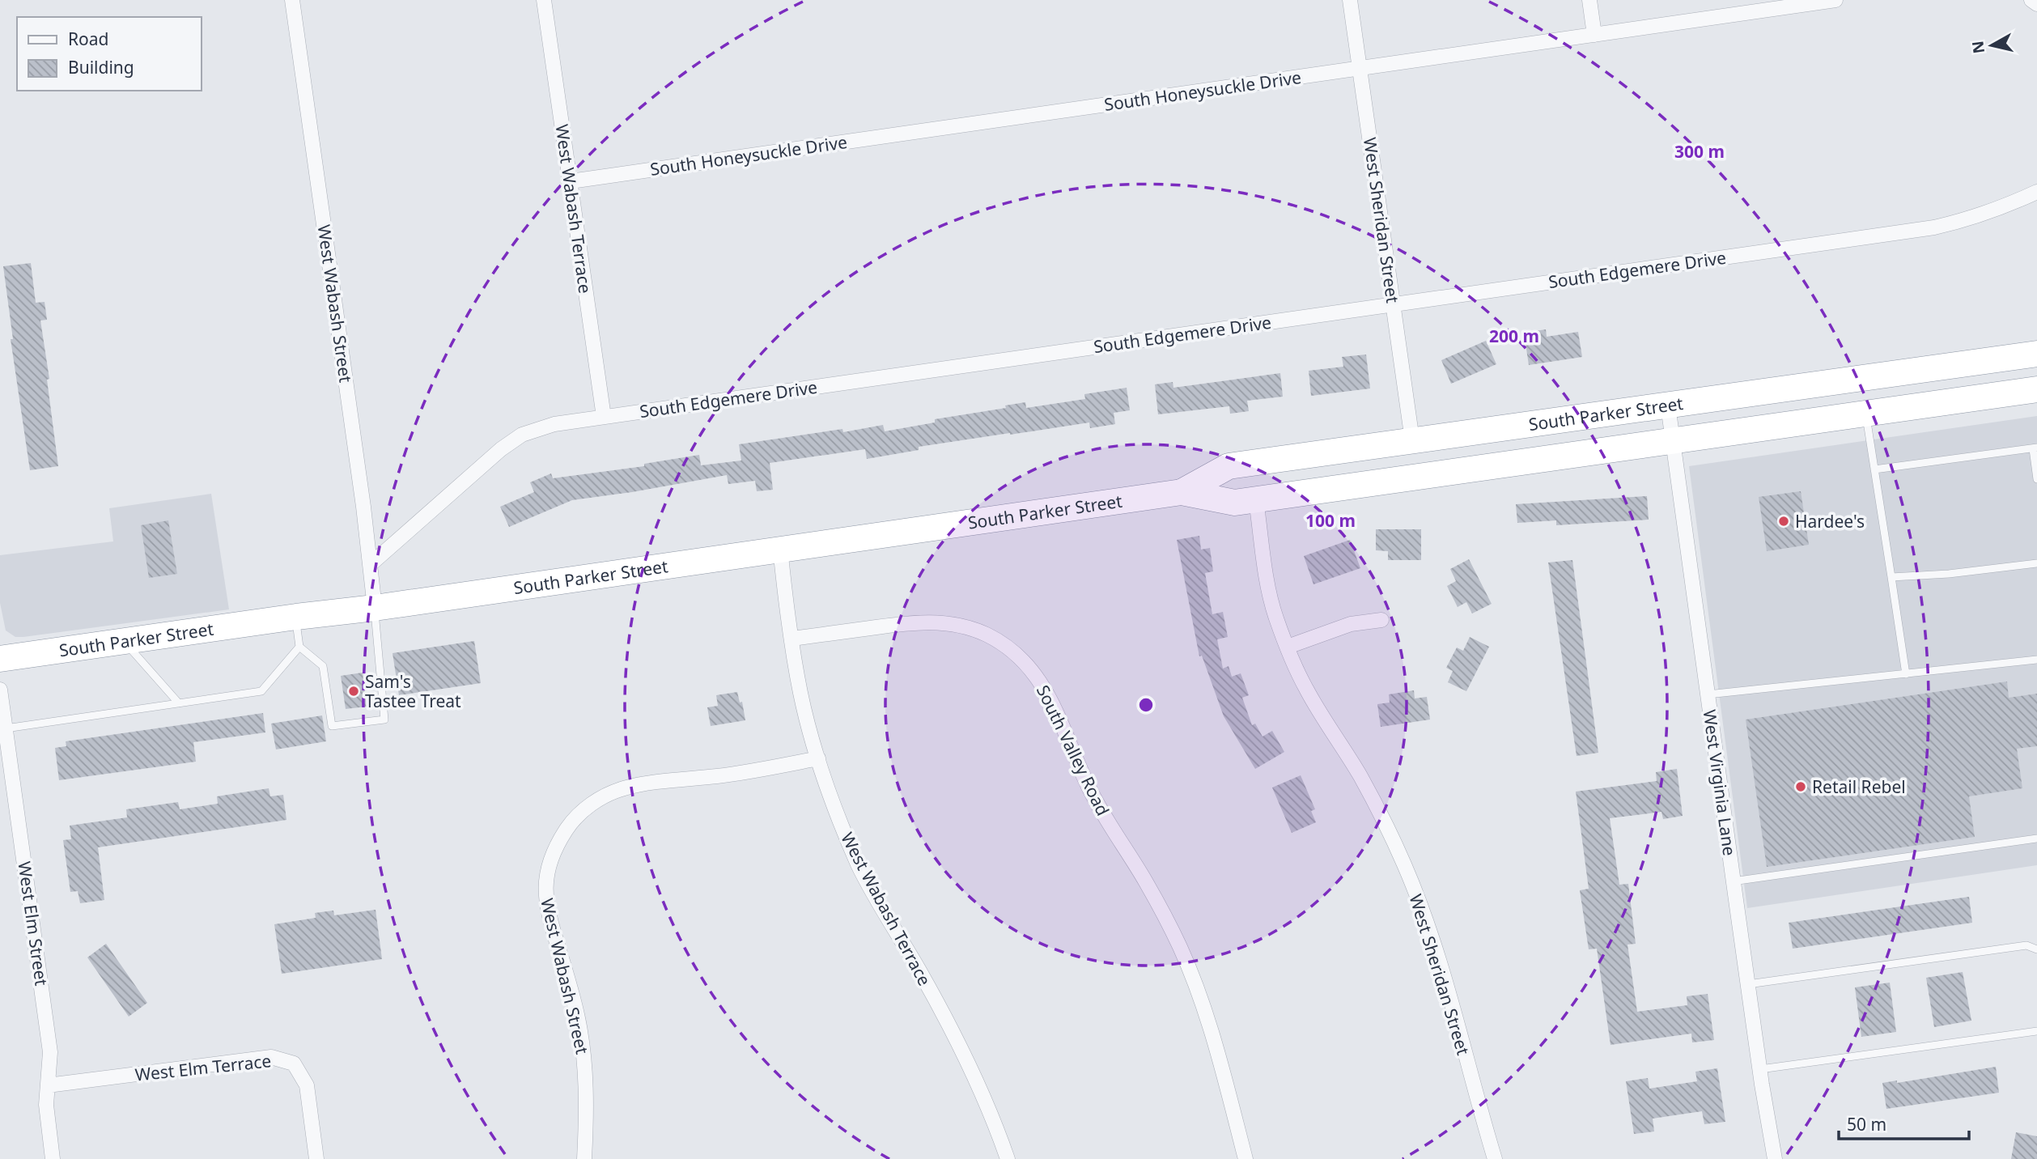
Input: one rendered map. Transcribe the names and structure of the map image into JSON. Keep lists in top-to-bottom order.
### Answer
{
  "streets": {
    "highway": ["South Parker Street"],
    "street": [
      "South Honeysuckle Drive",
      "West Wabash Terrace",
      "West Sheridan Street",
      "South Edgemere Drive",
      "West Wabash Street",
      "South Valley Road",
      "West Virginia Lane",
      "West Elm Street",
      "West Elm Terrace"
    ]
  },
  "crossings": [
    ["South Honeysuckle Drive", "West Wabash Terrace"],
    ["South Honeysuckle Drive", "West Sheridan Street"],
    ["West Wabash Terrace", "South Edgemere Drive"],
    ["West Wabash Terrace", "West Wabash Street"],
    ["West Wabash Terrace", "South Parker Street"],
    ["West Wabash Terrace", "South Valley Road"],
    ["West Sheridan Street", "South Edgemere Drive"],
    ["West Sheridan Street", "South Parker Street"],
    ["South Edgemere Drive", "West Wabash Street"],
    ["West Wabash Street", "South Parker Street"],
    ["South Parker Street", "West Virginia Lane"],
    ["West Elm Street", "West Elm Terrace"]
  ],
  "places": ["Hardee's", "Sam's Tastee Treat", "Retail Rebel"],
  "legend": ["Road", "Building"],
  "scale_bar": "50 m",
  "north": "left",
  "rings": ["300 m", "200 m", "100 m"]
}
